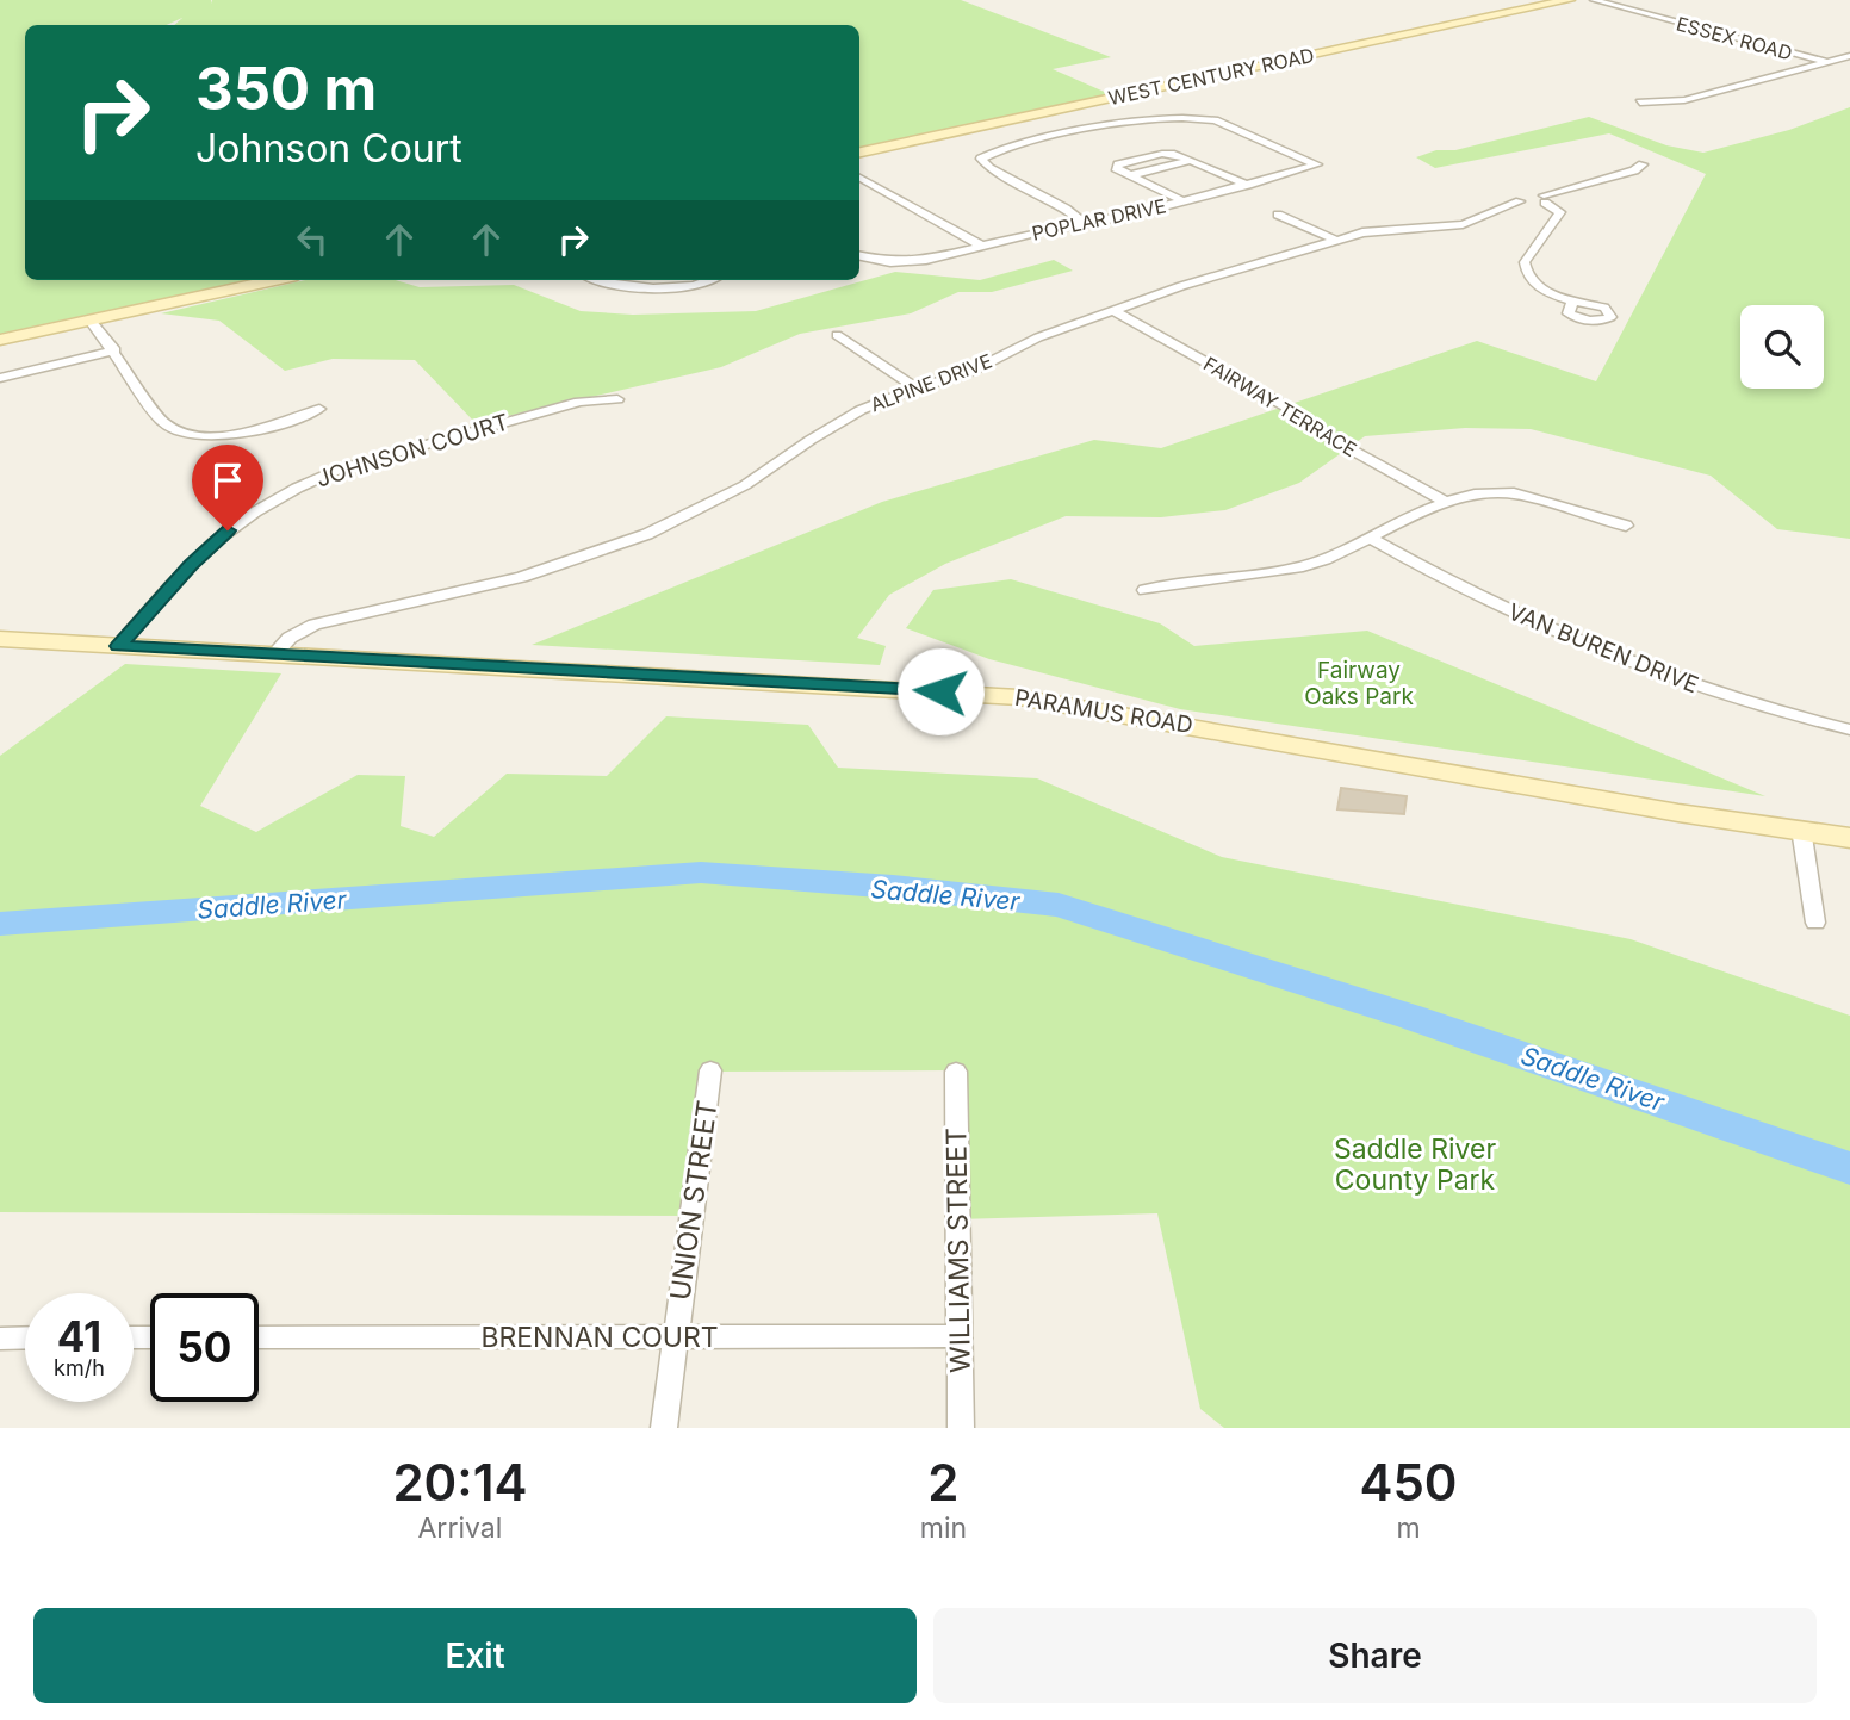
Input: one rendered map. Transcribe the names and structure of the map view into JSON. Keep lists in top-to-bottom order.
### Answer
{
  "streets": {
    "main road": ["WEST CENTURY ROAD", "PARAMUS ROAD"],
    "street": [
      "ESSEX ROAD",
      "POPLAR DRIVE",
      "ALPINE DRIVE",
      "FAIRWAY TERRACE",
      "JOHNSON COURT",
      "VAN BUREN DRIVE",
      "UNION STREET",
      "WILLIAMS STREET",
      "BRENNAN COURT"
    ]
  },
  "crossings": [
    ["ALPINE DRIVE", "FAIRWAY TERRACE"],
    ["ALPINE DRIVE", "PARAMUS ROAD"],
    ["JOHNSON COURT", "PARAMUS ROAD"],
    ["UNION STREET", "BRENNAN COURT"],
    ["WILLIAMS STREET", "BRENNAN COURT"]
  ],
  "water": ["Saddle River"],
  "parks": ["Fairway Oaks Park", "Saddle River County Park"],
  "page": {
    "turn": ["350 m", "Johnson Court"],
    "speed": "41 km/h",
    "limit": "50",
    "eta": [
      "20:14",
      "Arrival",
      "2",
      "min",
      "450",
      "m"
    ],
    "buttons": ["Exit", "Share"]
  }
}
